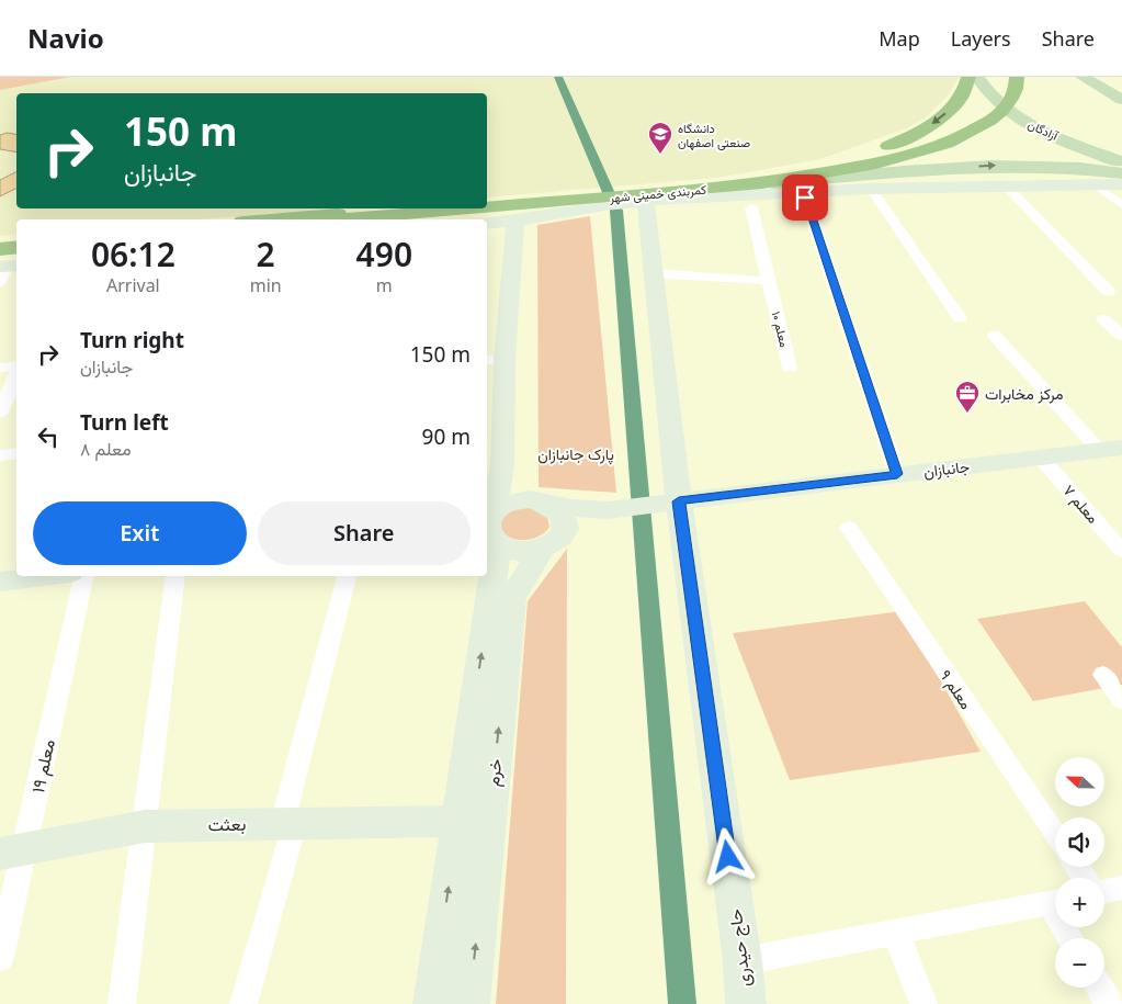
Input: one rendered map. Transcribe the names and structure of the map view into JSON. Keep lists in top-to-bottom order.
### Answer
{
  "streets": {
    "highway": ["کمربندی خمینی شهر"],
    "main road": ["آزادگان"],
    "street": [
      "معلم ۱۰",
      "جانبازان",
      "معلم ۷",
      "معلم ۹",
      "معلم ۱۹",
      "خرم",
      "بعثت",
      "حاج حیدری"
    ]
  },
  "crossings": [
    ["کمربندی خمینی شهر", "حاج حیدری"],
    ["جانبازان", "معلم ۷"],
    ["جانبازان", "حاج حیدری"],
    ["معلم ۱۹", "بعثت"],
    ["خرم", "بعثت"]
  ],
  "parks": ["پارک جانبازان"],
  "places": {
    "school or university": ["دانشگاه صنعتی اصفهان"],
    "office": ["مرکز مخابرات"]
  },
  "north": "left",
  "page": {
    "header": "Navio",
    "nav": ["Map", "Layers", "Share"],
    "turn": ["150 m", "جانبازان"],
    "eta": [
      "06:12",
      "Arrival",
      "2",
      "min",
      "490",
      "m"
    ],
    "list": [
      {
        "name": "Turn right",
        "note": "جانبازان",
        "value": "150 m"
      },
      {
        "name": "Turn left",
        "note": "معلم ۸",
        "value": "90 m"
      }
    ],
    "buttons": ["Exit", "Share"],
    "map_buttons": ["+", "−"]
  }
}
